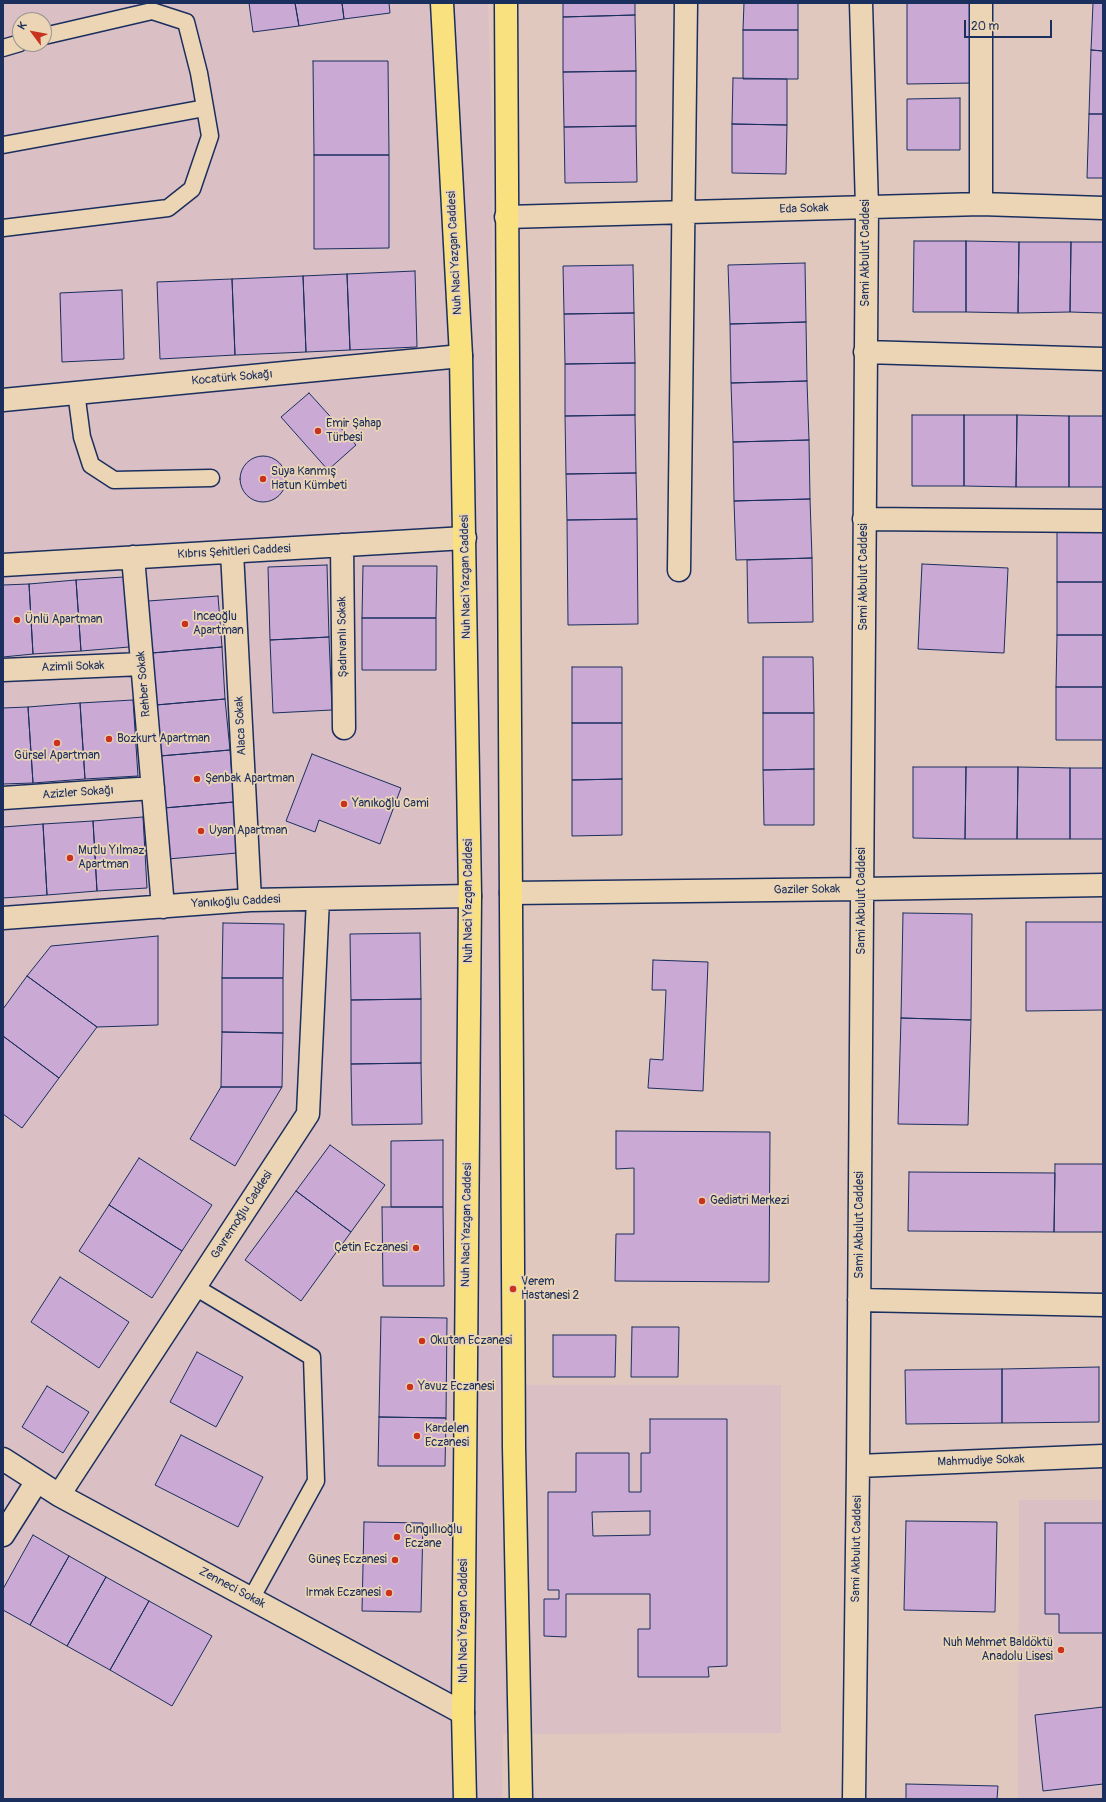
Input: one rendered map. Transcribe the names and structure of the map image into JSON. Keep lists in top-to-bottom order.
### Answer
{
  "streets": {
    "main road": ["Nuh Naci Yazgan Caddesi"],
    "street": [
      "Eda Sokak",
      "Sami Akbulut Caddesi",
      "Kocatürk Sokağı",
      "Kıbrıs Şehitleri Caddesi",
      "Şadırvanlı Sokak",
      "Azimli Sokak",
      "Rehber Sokak",
      "Alaca Sokak",
      "Azizler Sokağı",
      "Gaziler Sokak",
      "Yanıkoğlu Caddesi",
      "Gavremoğlu Caddesi",
      "Mahmudiye Sokak",
      "Zenneci Sokak"
    ]
  },
  "crossings": [
    ["Eda Sokak", "Sami Akbulut Caddesi"],
    ["Nuh Naci Yazgan Caddesi", "Kocatürk Sokağı"],
    ["Nuh Naci Yazgan Caddesi", "Kıbrıs Şehitleri Caddesi"],
    ["Nuh Naci Yazgan Caddesi", "Yanıkoğlu Caddesi"],
    ["Nuh Naci Yazgan Caddesi", "Zenneci Sokak"],
    ["Sami Akbulut Caddesi", "Gaziler Sokak"],
    ["Sami Akbulut Caddesi", "Mahmudiye Sokak"],
    ["Kıbrıs Şehitleri Caddesi", "Şadırvanlı Sokak"],
    ["Kıbrıs Şehitleri Caddesi", "Rehber Sokak"],
    ["Kıbrıs Şehitleri Caddesi", "Alaca Sokak"],
    ["Azimli Sokak", "Rehber Sokak"],
    ["Rehber Sokak", "Azizler Sokağı"],
    ["Rehber Sokak", "Yanıkoğlu Caddesi"],
    ["Alaca Sokak", "Yanıkoğlu Caddesi"],
    ["Yanıkoğlu Caddesi", "Gavremoğlu Caddesi"],
    ["Gavremoğlu Caddesi", "Zenneci Sokak"]
  ],
  "places": [
    "Emir Şahap Türbesi",
    "Suya Kanmış Hatun Kümbeti",
    "Ünlü Apartman",
    "Inceoğlu Apartman",
    "Bozkurt Apartman",
    "Gürsel Apartman",
    "Şenbak Apartman",
    "Yanıkoğlu Cami",
    "Uyan Apartman",
    "Mutlu Yılmaz Apartman",
    "Gediatri Merkezi",
    "Çetin Eczanesi",
    "Verem Hastanesi 2",
    "Okutan Eczanesi",
    "Yavuz Eczanesi",
    "Kardelen Eczanesi",
    "Cıngıllıoğlu Eczane",
    "Güneş Eczanesi",
    "Irmak Eczanesi",
    "Nuh Mehmet Baldöktü Anadolu Lisesi"
  ],
  "scale_bar": "20 m",
  "north": "top left"
}
